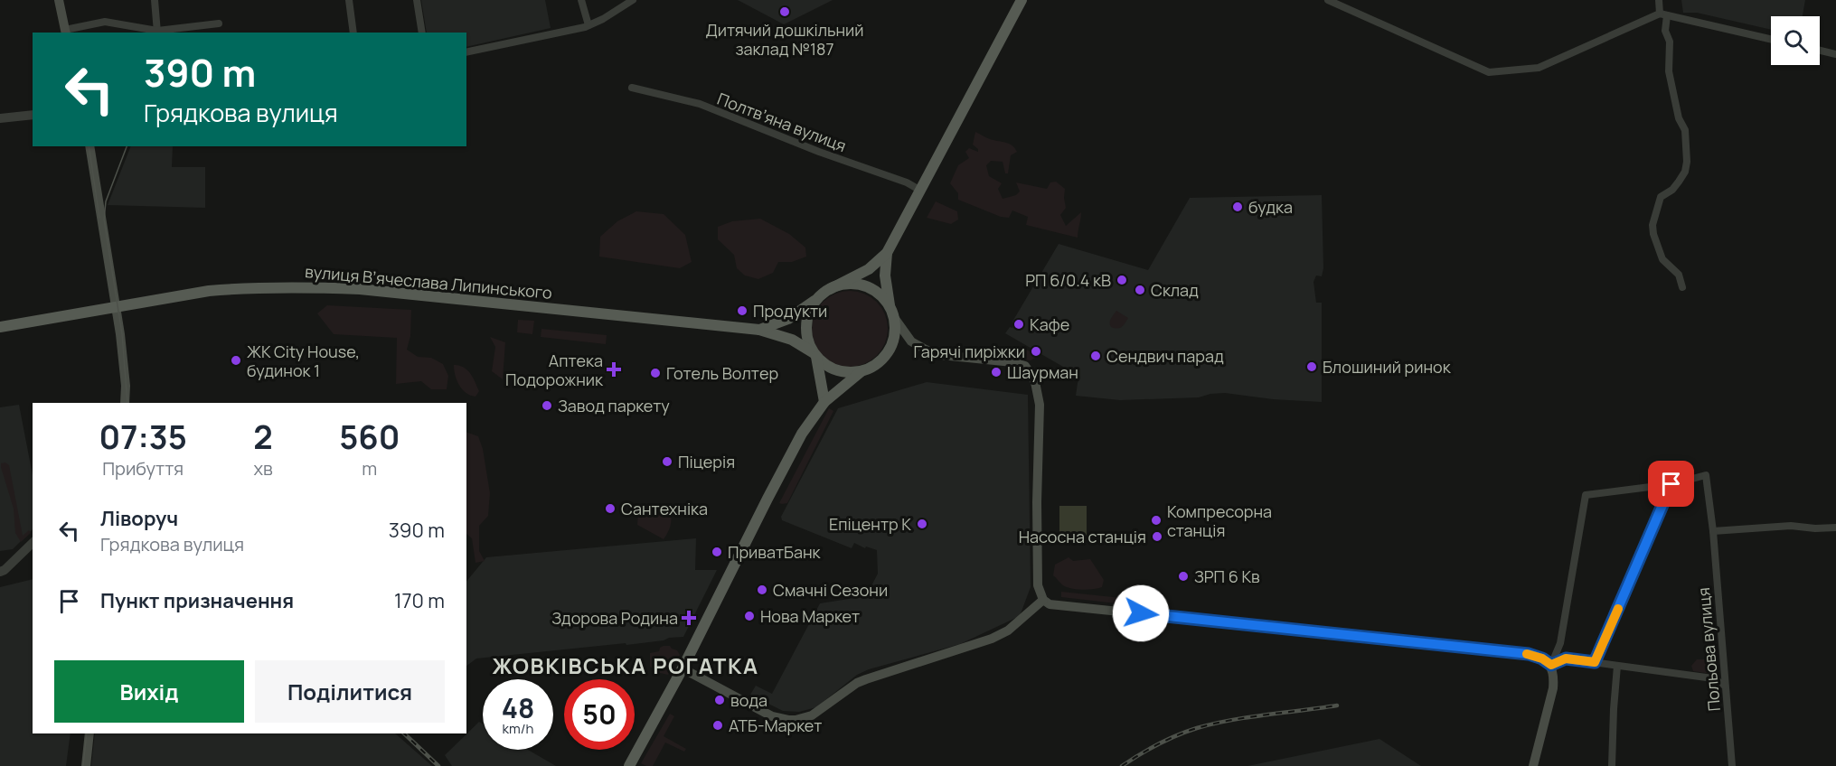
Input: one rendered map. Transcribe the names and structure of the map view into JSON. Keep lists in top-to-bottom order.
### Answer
{
  "streets": {
    "main road": ["вулиця Вʼячеслава Липинського"],
    "street": ["Полтвʼяна вулиця", "Польова вулиця"]
  },
  "districts": ["ЖОВКІВСЬКА РОГАТКА"],
  "places": {
    "other": [
      "Дитячий дошкільний заклад №187",
      "будка",
      "РП 6/0.4 кВ",
      "Склад",
      "Продукти",
      "Кафе",
      "Гарячі пиріжки",
      "Сендвич парад",
      "ЖК City House, будинок 1",
      "Блошиний ринок",
      "Шаурман",
      "Готель Волтер",
      "Завод паркету",
      "Піцерія",
      "Сантехніка",
      "Компресорна станція",
      "Епіцентр К",
      "Насосна станція",
      "ПриватБанк",
      "ЗРП 6 Кв",
      "Смачні Сезони",
      "Нова Маркет",
      "вода",
      "АТБ-Маркет"
    ],
    "health": ["Аптека Подорожник", "Здорова Родина"]
  },
  "page": {
    "turn": ["390 m", "Грядкова вулиця"],
    "eta": [
      "07:35",
      "Прибуття",
      "2",
      "хв",
      "560",
      "m"
    ],
    "list": [
      {
        "name": "Ліворуч",
        "note": "Грядкова вулиця",
        "value": "390 m"
      },
      {
        "name": "Пункт призначення",
        "value": "170 m"
      }
    ],
    "buttons": ["Вихід", "Поділитися"],
    "speed": "48 km/h",
    "limit": "50"
  }
}
